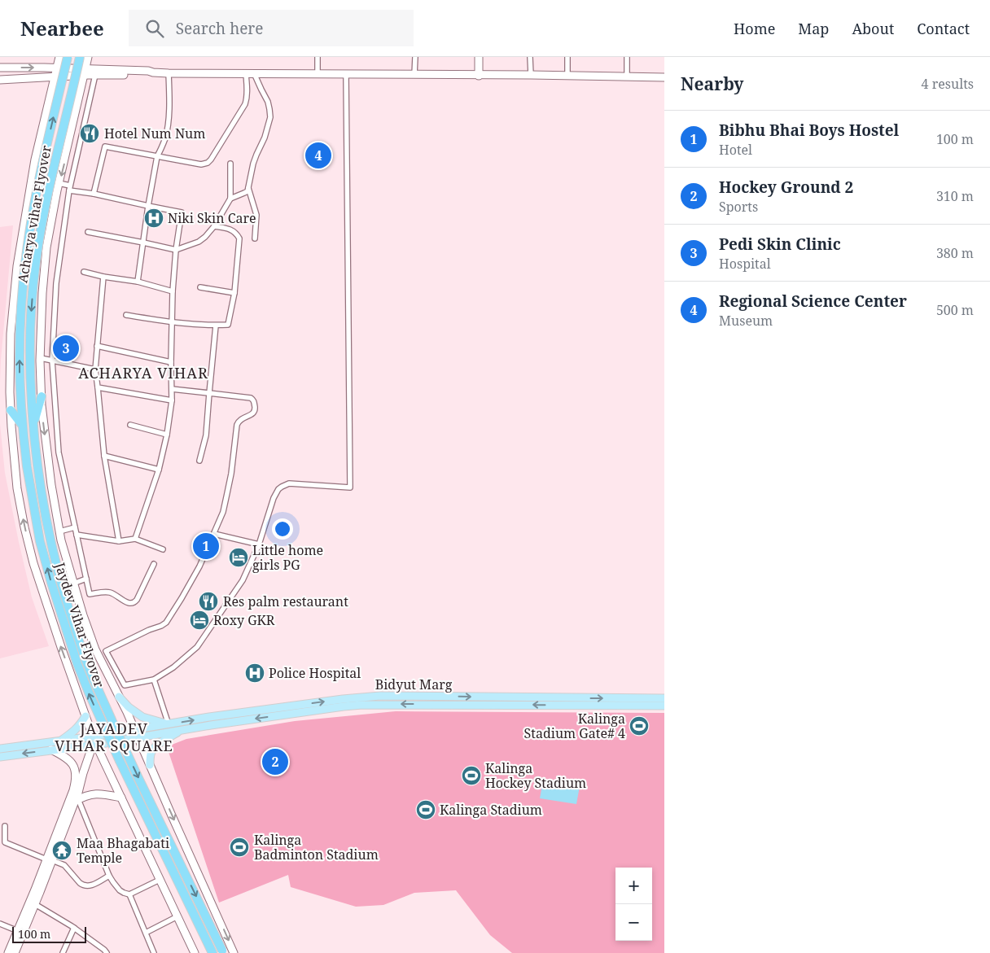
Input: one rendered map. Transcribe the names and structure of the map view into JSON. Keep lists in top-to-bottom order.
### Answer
{
  "streets": {
    "highway": ["Acharya vihar Flyover", "Jaydev Vihar Flyover"],
    "main road": ["Bidyut Marg"]
  },
  "crossings": [
    ["Acharya vihar Flyover", "Jaydev Vihar Flyover"]
  ],
  "districts": ["ACHARYA VIHAR", "JAYADEV VIHAR SQUARE"],
  "places": {
    "restaurant": ["Hotel Num Num", "Res palm restaurant"],
    "hospital": ["Niki Skin Care", "Police Hospital"],
    "hotel": ["Little home girls PG", "Roxy GKR"],
    "sports": [
      "Kalinga Stadium Gate# 4",
      "Kalinga Hockey Stadium",
      "Kalinga Stadium",
      "Kalinga Badminton Stadium"
    ],
    "temple": ["Maa Bhagabati Temple"]
  },
  "scale_bar": "100 m",
  "page": {
    "header": "Nearbee",
    "search": "Search here",
    "nav": [
      "Home",
      "Map",
      "About",
      "Contact"
    ],
    "heading": ["Nearby", "4 results"],
    "list": [
      {
        "mark": "1",
        "name": "Bibhu Bhai Boys Hostel",
        "note": "Hotel",
        "value": "100 m"
      },
      {
        "mark": "2",
        "name": "Hockey Ground 2",
        "note": "Sports",
        "value": "310 m"
      },
      {
        "mark": "3",
        "name": "Pedi Skin Clinic",
        "note": "Hospital",
        "value": "380 m"
      },
      {
        "mark": "4",
        "name": "Regional Science Center",
        "note": "Museum",
        "value": "500 m"
      }
    ],
    "pins": [
      "4",
      "3",
      "1",
      "2"
    ],
    "map_buttons": ["+", "−"],
    "scale": "100 m"
  }
}
